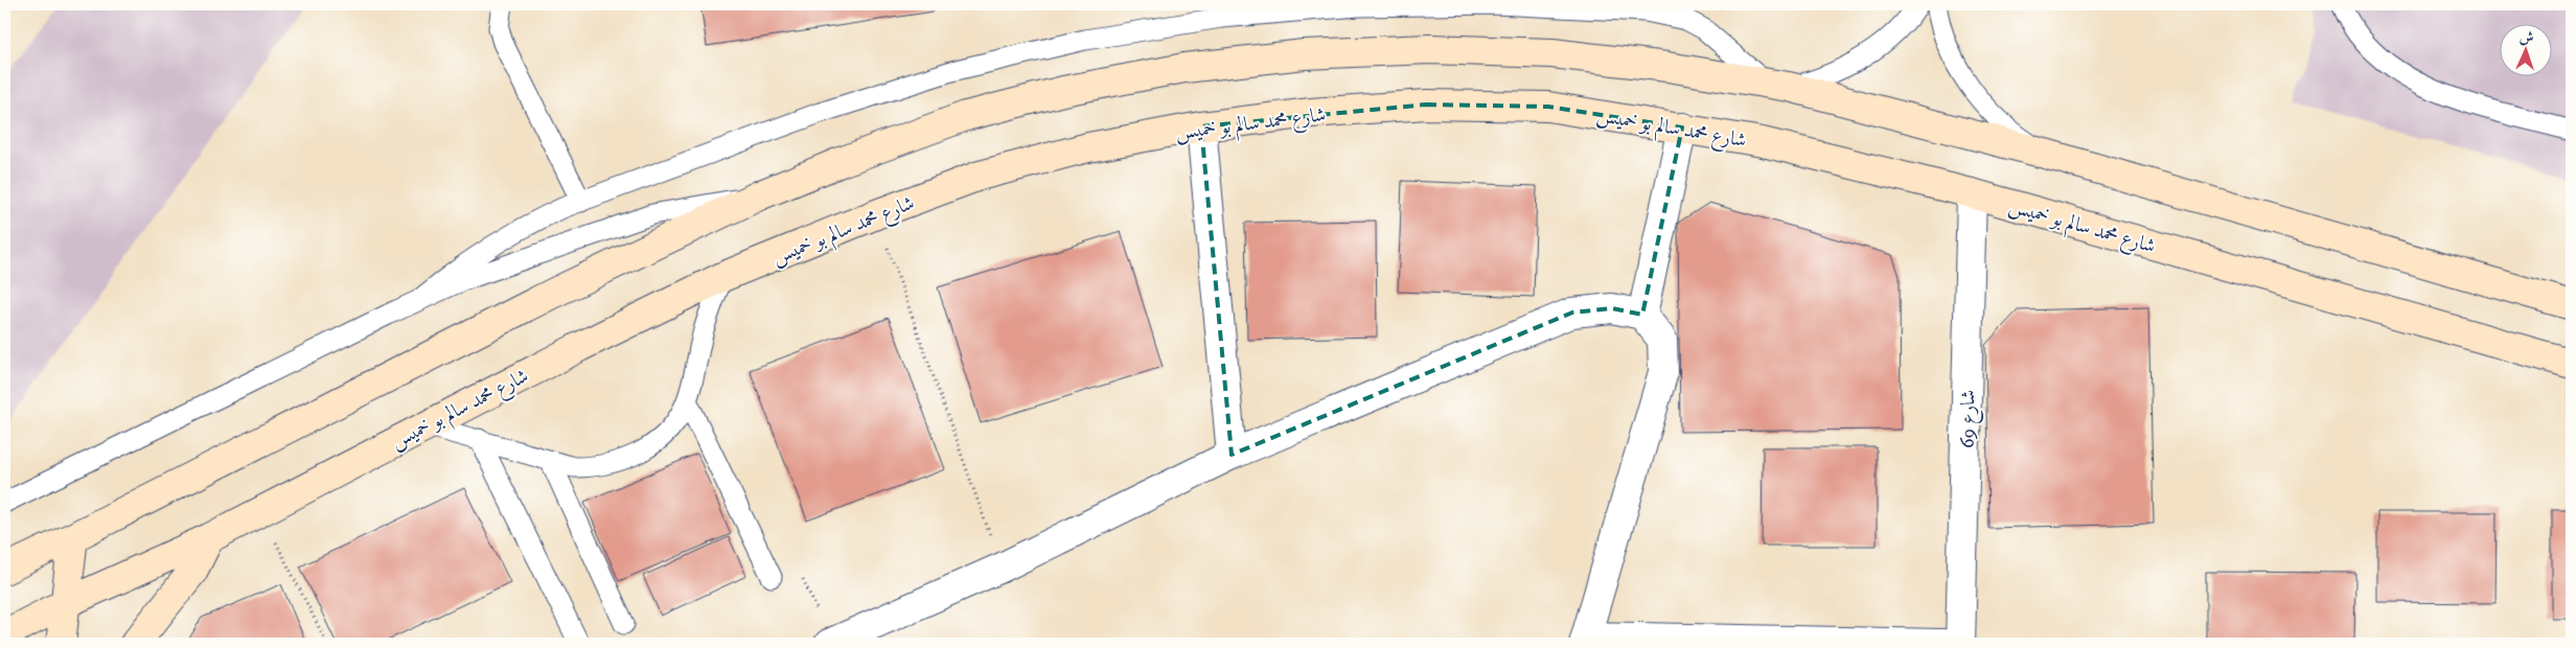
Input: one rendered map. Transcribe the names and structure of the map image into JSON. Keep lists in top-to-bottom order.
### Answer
{
  "streets": {
    "main road": ["شارع محمد سالم بو خميس"],
    "street": ["شارع 69"]
  },
  "crossings": [
    ["شارع محمد سالم بو خميس", "شارع 69"]
  ],
  "north": "top"
}
